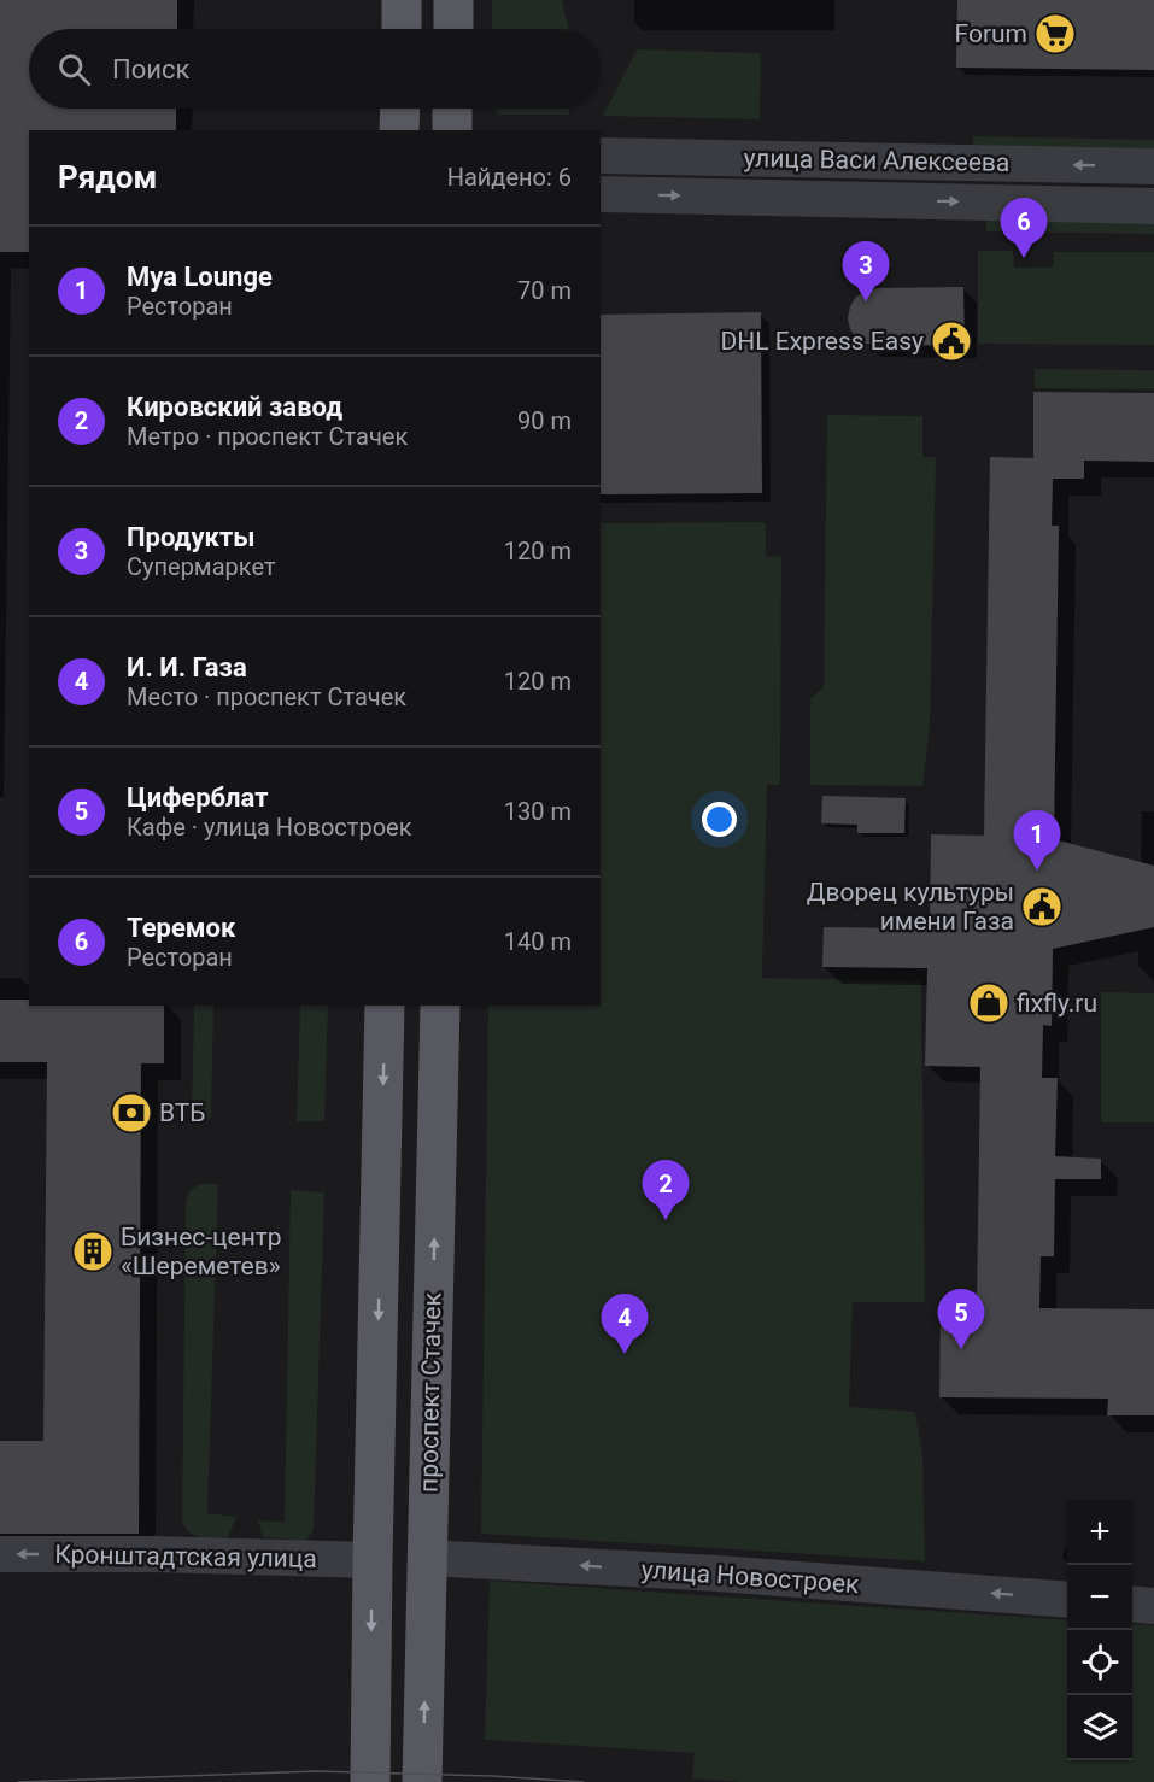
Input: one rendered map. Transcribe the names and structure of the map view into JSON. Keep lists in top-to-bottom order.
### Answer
{
  "streets": {
    "main road": ["проспект Стачек"],
    "street": ["улица Васи Алексеева", "Кронштадтская улица", "улица Новостроек"]
  },
  "crossings": [
    ["проспект Стачек", "улица Новостроек"]
  ],
  "one_way": ["Кронштадтская улица", "улица Новостроек"],
  "places": {
    "supermarket": ["Forum"],
    "public building": ["DHL Express Easy", "Дворец культуры имени Газа"],
    "shop": ["fixfly.ru"],
    "bank": ["ВТБ"],
    "building": ["Бизнес-центр «Шереметев»"]
  },
  "page": {
    "search": "Поиск",
    "heading": ["Рядом", "Найдено: 6"],
    "pins": [
      "6",
      "3",
      "1",
      "2",
      "5",
      "4"
    ],
    "list": [
      {
        "mark": "1",
        "name": "Mya Lounge",
        "note": "Ресторан",
        "value": "70 m"
      },
      {
        "mark": "2",
        "name": "Кировский завод",
        "note": "Метро · проспект Стачек",
        "value": "90 m"
      },
      {
        "mark": "3",
        "name": "Продукты",
        "note": "Супермаркет",
        "value": "120 m"
      },
      {
        "mark": "4",
        "name": "И. И. Газа",
        "note": "Место · проспект Стачек",
        "value": "120 m"
      },
      {
        "mark": "5",
        "name": "Циферблат",
        "note": "Кафе · улица Новостроек",
        "value": "130 m"
      },
      {
        "mark": "6",
        "name": "Теремок",
        "note": "Ресторан",
        "value": "140 m"
      }
    ],
    "map_buttons": ["+", "−"]
  }
}
